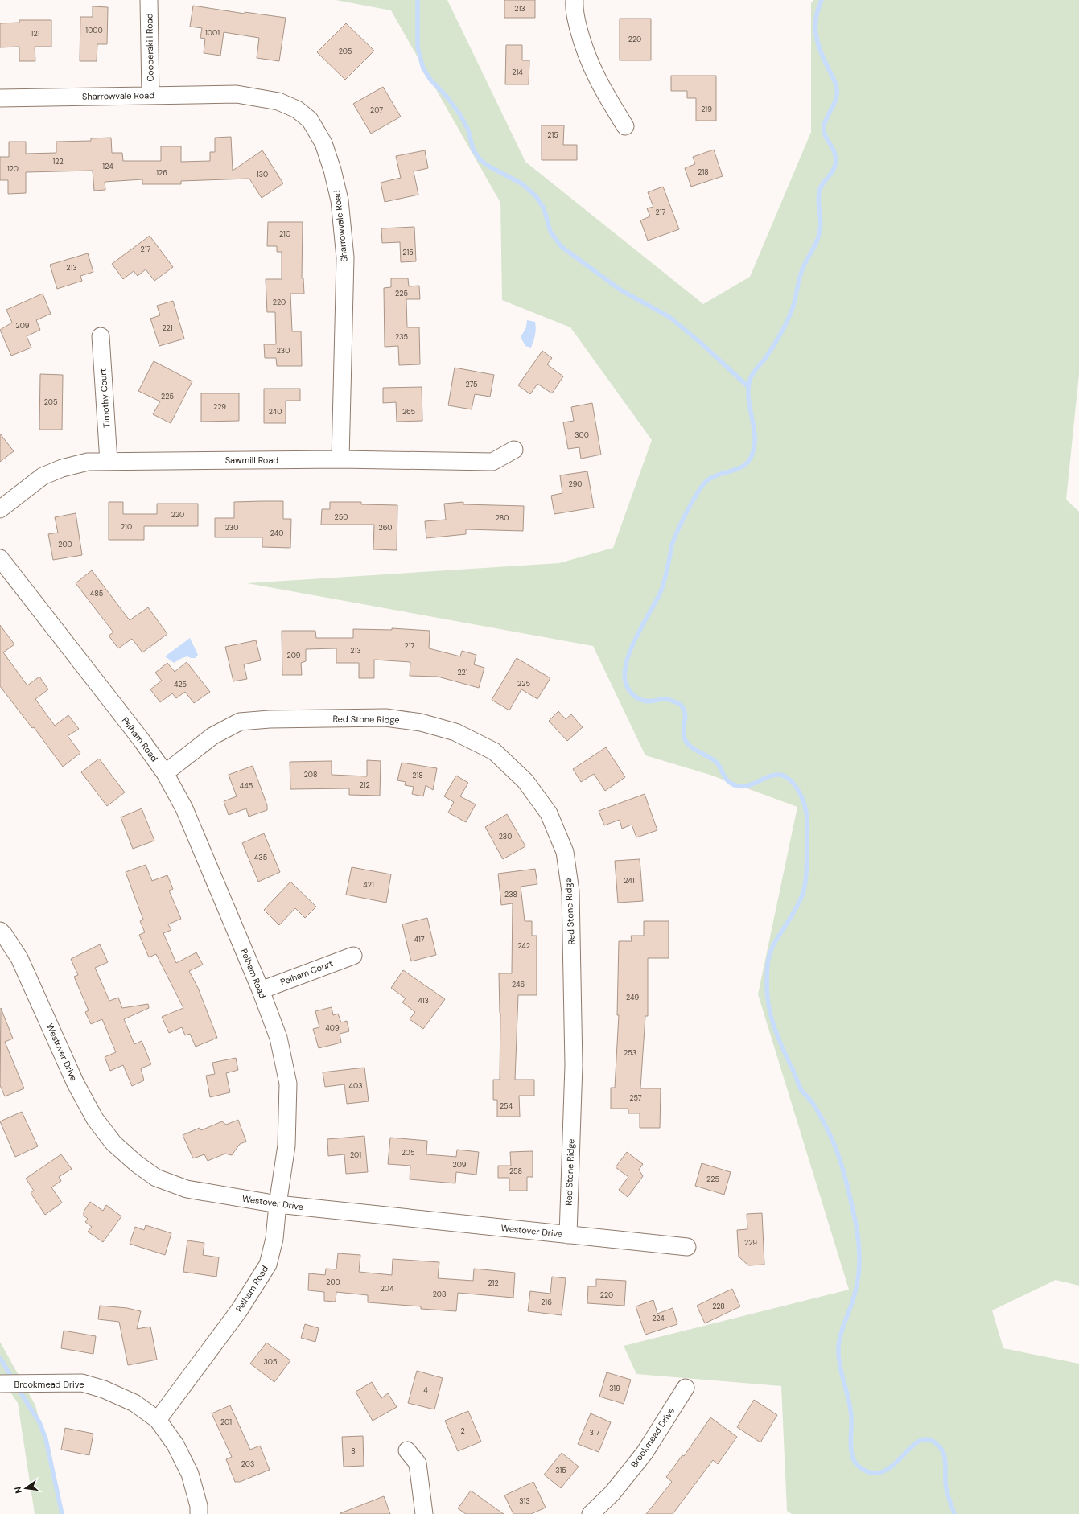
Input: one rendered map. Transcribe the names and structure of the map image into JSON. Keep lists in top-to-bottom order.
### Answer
{
  "streets": {
    "street": [
      "Cooperskill Road",
      "Sharrowvale Road",
      "Timothy Court",
      "Sawmill Road",
      "Red Stone Ridge",
      "Pelham Road",
      "Pelham Court",
      "Westover Drive",
      "Brookmead Drive"
    ]
  },
  "crossings": [
    ["Cooperskill Road", "Sharrowvale Road"],
    ["Sharrowvale Road", "Sawmill Road"],
    ["Timothy Court", "Sawmill Road"],
    ["Red Stone Ridge", "Pelham Road"],
    ["Red Stone Ridge", "Westover Drive"],
    ["Pelham Road", "Pelham Court"],
    ["Pelham Road", "Westover Drive"],
    ["Pelham Road", "Brookmead Drive"]
  ],
  "house_numbers": [
    "213",
    "1000",
    "1001",
    "121",
    "220",
    "205",
    "214",
    "219",
    "207",
    "215",
    "122",
    "124",
    "120",
    "218",
    "126",
    "130",
    "217",
    "210",
    "217",
    "215",
    "213",
    "225",
    "220",
    "209",
    "221",
    "235",
    "230",
    "275",
    "225",
    "205",
    "229",
    "240",
    "265",
    "300",
    "290",
    "220",
    "250",
    "280",
    "210",
    "230",
    "260",
    "240",
    "200",
    "485",
    "217",
    "213",
    "209",
    "221",
    "225",
    "425",
    "208",
    "218",
    "212",
    "445",
    "230",
    "435",
    "241",
    "421",
    "238",
    "417",
    "242",
    "246",
    "249",
    "413",
    "409",
    "253",
    "403",
    "257",
    "254",
    "205",
    "201",
    "209",
    "258",
    "225",
    "229",
    "200",
    "212",
    "204",
    "208",
    "220",
    "216",
    "228",
    "224",
    "305",
    "319",
    "4",
    "201",
    "2",
    "317",
    "8",
    "203",
    "315",
    "313"
  ],
  "north": "left"
}
